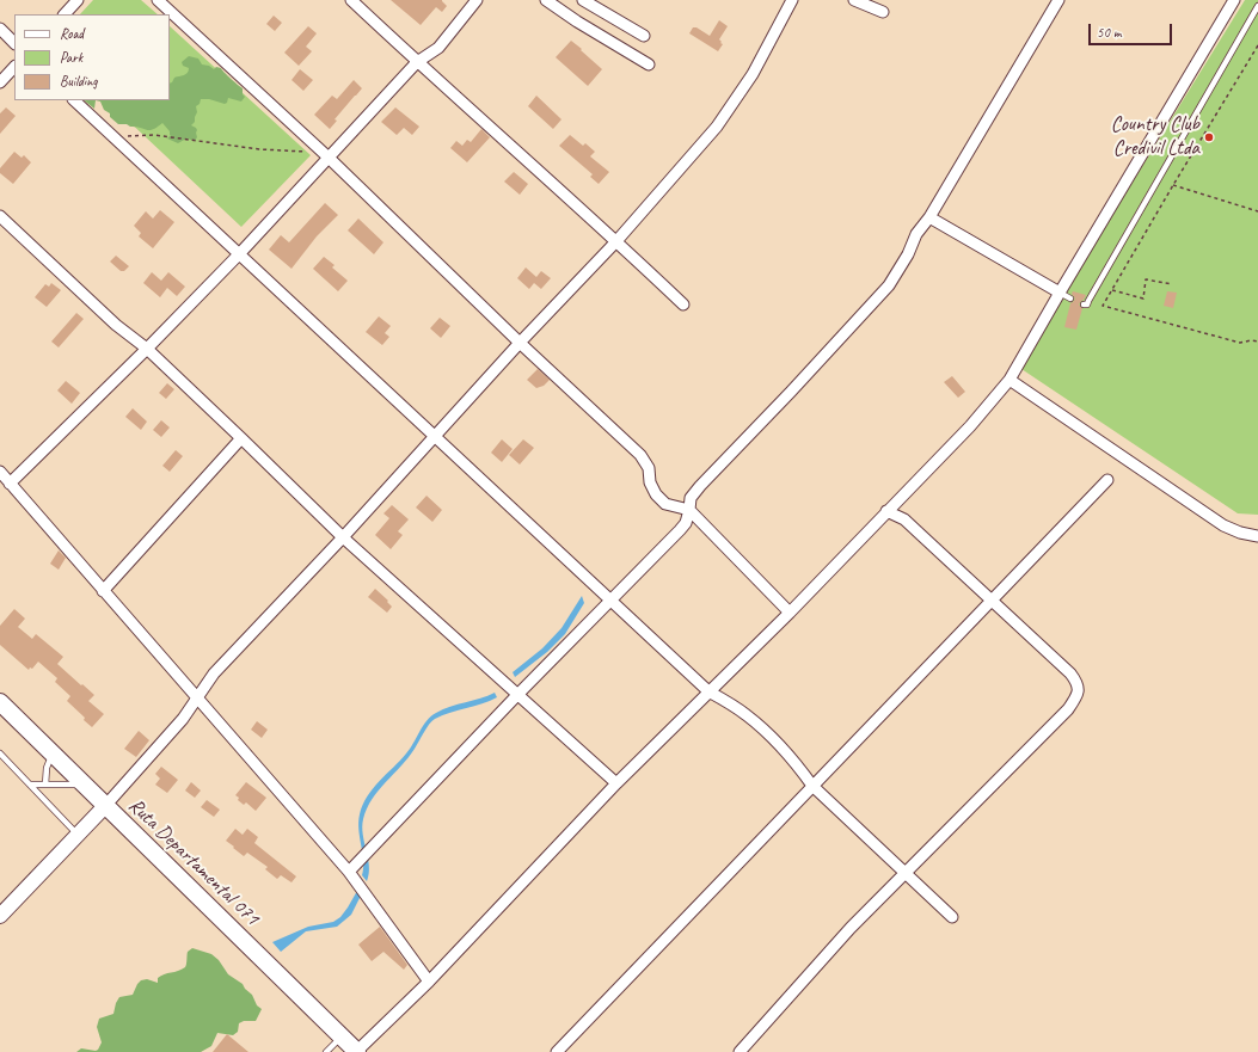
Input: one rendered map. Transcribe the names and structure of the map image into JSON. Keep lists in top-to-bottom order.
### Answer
{
  "streets": {
    "main road": ["Ruta Departamental 071"]
  },
  "places": ["Country Club Credivil Ltda"],
  "legend": ["Road", "Park", "Building"],
  "scale_bar": "50 m"
}
